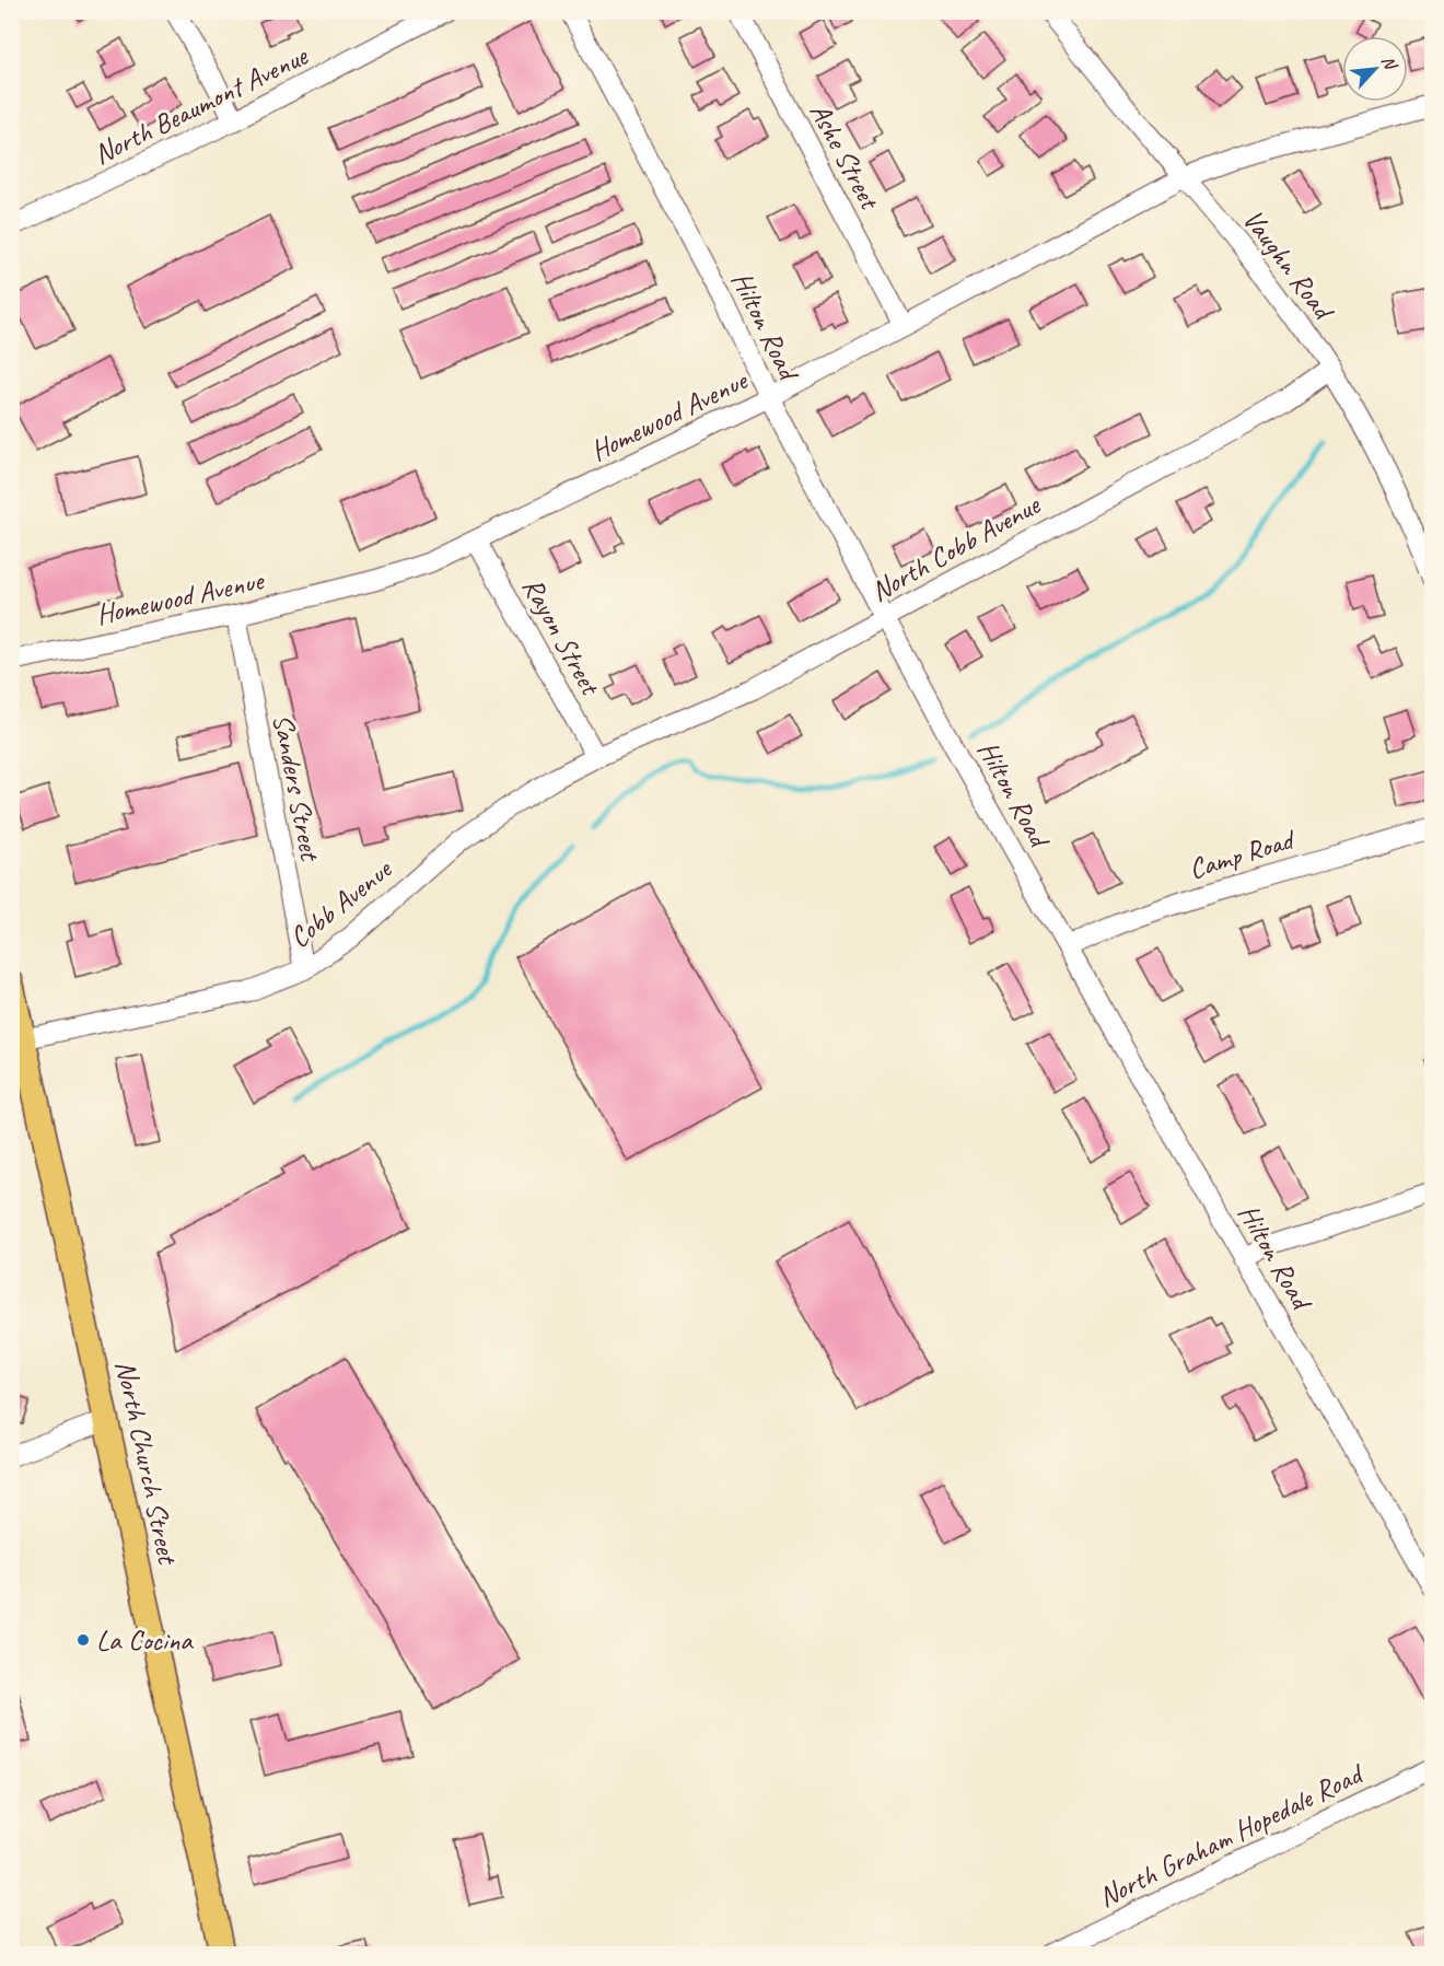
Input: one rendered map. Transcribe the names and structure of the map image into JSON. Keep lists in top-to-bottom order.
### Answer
{
  "streets": {
    "main road": ["North Church Street"],
    "street": [
      "North Beaumont Avenue",
      "Ashe Street",
      "Vaughn Road",
      "Hilton Road",
      "Homewood Avenue",
      "North Cobb Avenue",
      "Rayon Street",
      "Sanders Street",
      "Camp Road",
      "Cobb Avenue",
      "North Graham Hopedale Road"
    ]
  },
  "crossings": [
    ["Ashe Street", "Homewood Avenue"],
    ["Vaughn Road", "Homewood Avenue"],
    ["Vaughn Road", "North Cobb Avenue"],
    ["Hilton Road", "Homewood Avenue"],
    ["Hilton Road", "North Cobb Avenue"],
    ["Hilton Road", "Camp Road"],
    ["Homewood Avenue", "Rayon Street"],
    ["Homewood Avenue", "Sanders Street"],
    ["North Cobb Avenue", "Rayon Street"],
    ["North Cobb Avenue", "Cobb Avenue"],
    ["Rayon Street", "Cobb Avenue"],
    ["Sanders Street", "Cobb Avenue"],
    ["Cobb Avenue", "North Church Street"]
  ],
  "places": ["La Cocina"],
  "north": "top right"
}
